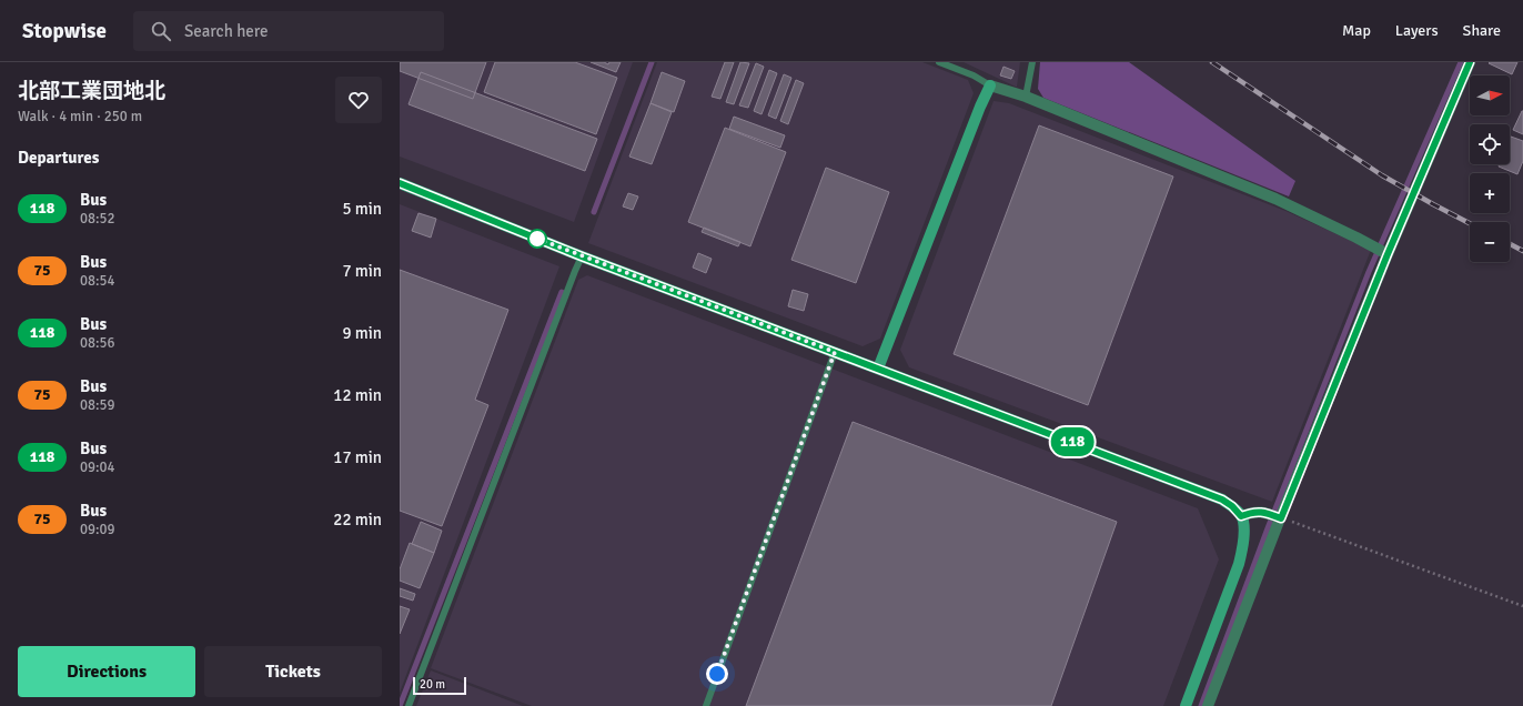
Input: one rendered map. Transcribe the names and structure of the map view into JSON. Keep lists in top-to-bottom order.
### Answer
{
  "lines": ["bus line 118"],
  "scale_bar": "20 m",
  "north": "right",
  "page": {
    "header": "Stopwise",
    "search": "Search here",
    "nav": ["Map", "Layers", "Share"],
    "heading": [
      ["北部工業団地北", "Walk · 4 min · 250 m"],
      "Departures"
    ],
    "on_map": "118",
    "map_buttons": ["+", "−"],
    "list": [
      {
        "mark": "118",
        "name": "Bus",
        "note": "08:52",
        "value": "5 min"
      },
      {
        "mark": "75",
        "name": "Bus",
        "note": "08:54",
        "value": "7 min"
      },
      {
        "mark": "118",
        "name": "Bus",
        "note": "08:56",
        "value": "9 min"
      },
      {
        "mark": "75",
        "name": "Bus",
        "note": "08:59",
        "value": "12 min"
      },
      {
        "mark": "118",
        "name": "Bus",
        "note": "09:04",
        "value": "17 min"
      },
      {
        "mark": "75",
        "name": "Bus",
        "note": "09:09",
        "value": "22 min"
      }
    ],
    "buttons": ["Directions", "Tickets"],
    "scale": "20 m"
  }
}
